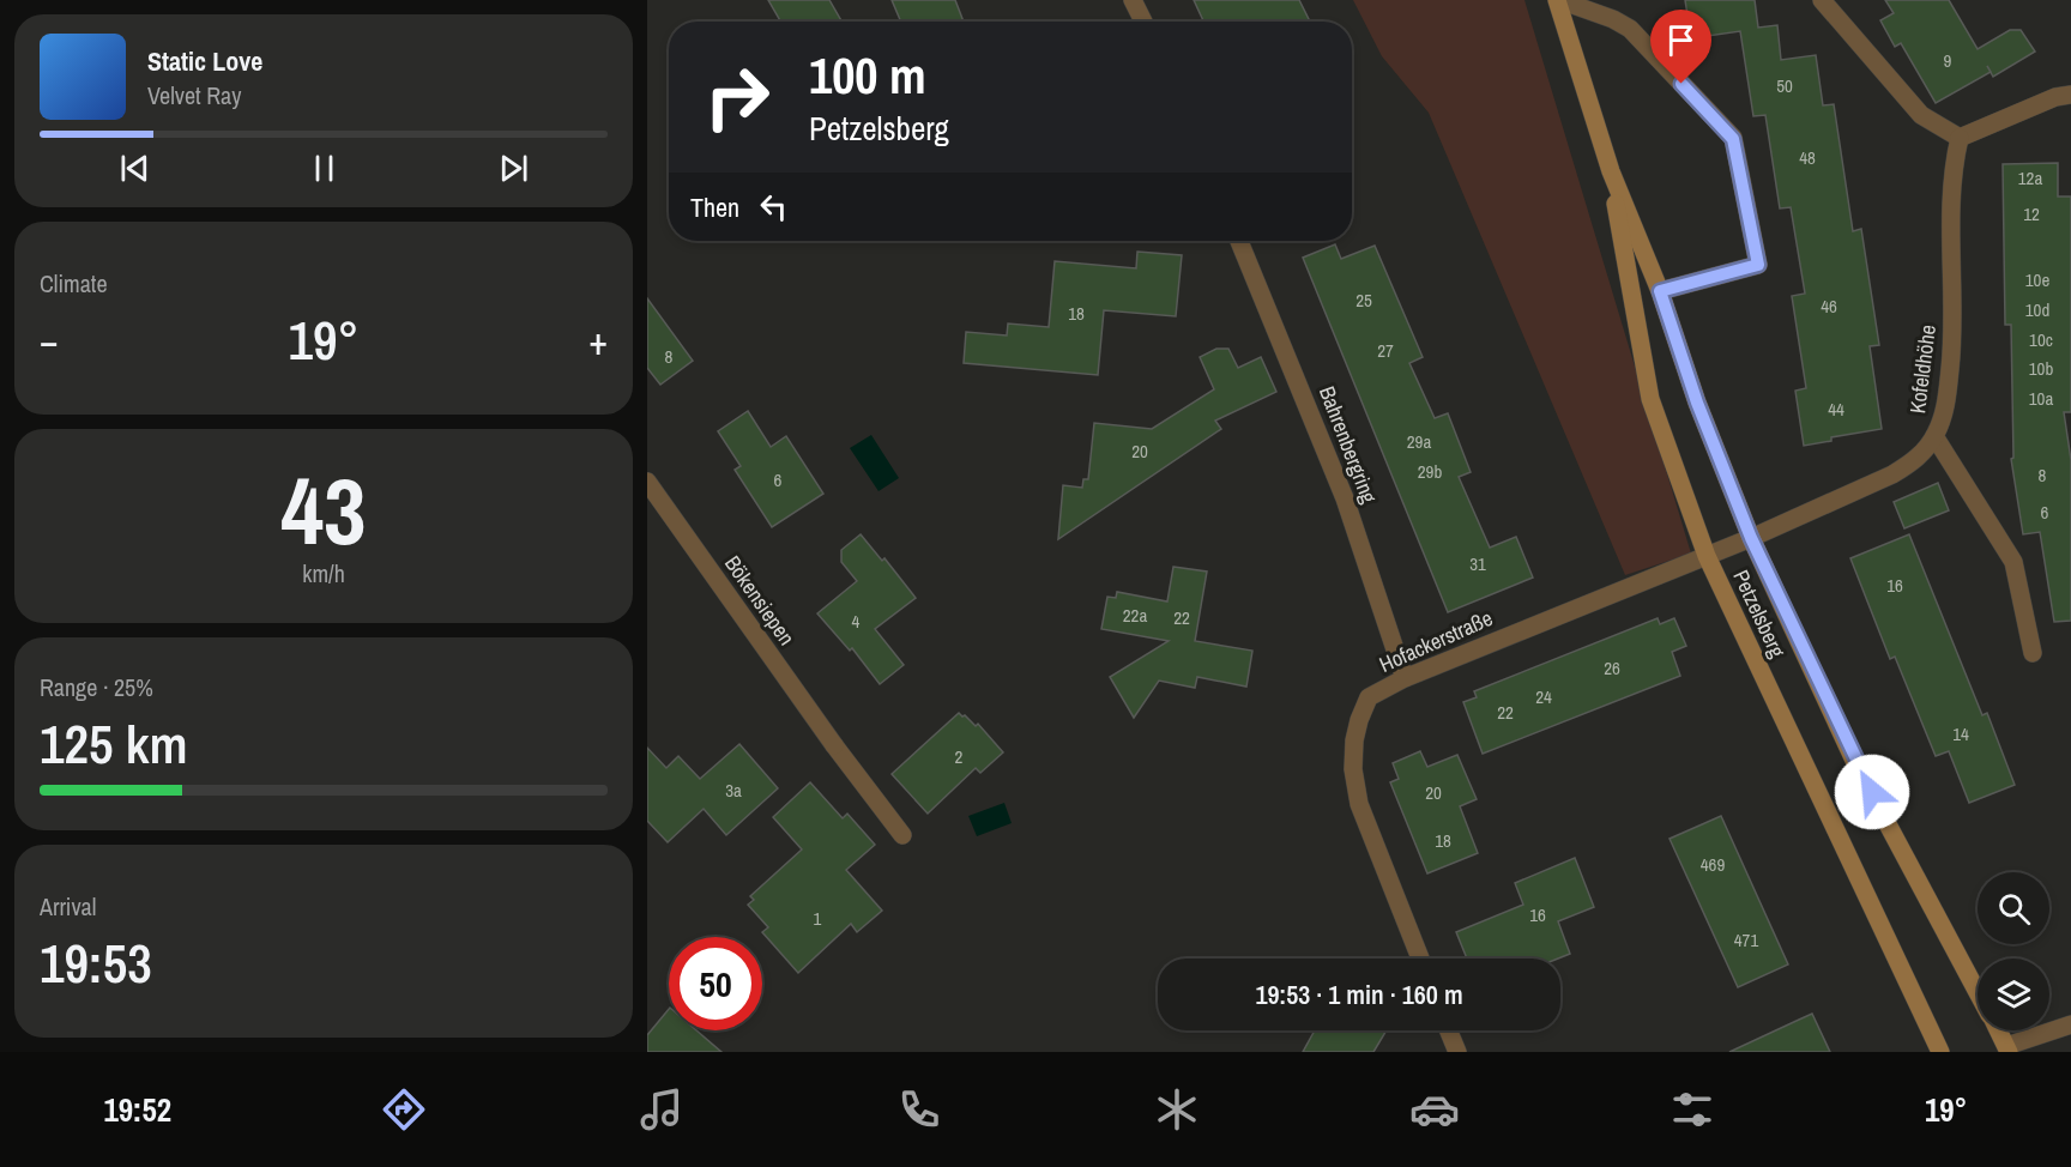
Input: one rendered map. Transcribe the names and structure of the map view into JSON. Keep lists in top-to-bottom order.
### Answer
{
  "streets": {
    "main road": ["Petzelsberg"],
    "street": [
      "Kofeldhöhe",
      "Bahrenbergring",
      "Bökensiepen",
      "Hofackerstraße"
    ]
  },
  "crossings": [
    ["Kofeldhöhe", "Petzelsberg"],
    ["Kofeldhöhe", "Hofackerstraße"],
    ["Bahrenbergring", "Hofackerstraße"],
    ["Petzelsberg", "Hofackerstraße"]
  ],
  "house_numbers": [
    "9",
    "50",
    "48",
    "12a",
    "12",
    "10e",
    "25",
    "46",
    "10d",
    "18",
    "10c",
    "27",
    "8",
    "10b",
    "10a",
    "44",
    "29a",
    "20",
    "29b",
    "8",
    "6",
    "6",
    "31",
    "16",
    "22a",
    "22",
    "4",
    "26",
    "24",
    "22",
    "14",
    "2",
    "3a",
    "20",
    "18",
    "469",
    "16",
    "1",
    "471"
  ],
  "page": {
    "turn": ["100 m", "Petzelsberg"],
    "song": ["Static Love", "Velvet Ray"],
    "then": "Then",
    "tile": [
      "Climate",
      ["43", "km/h"],
      ["Range · 25%", "125 km"],
      ["Arrival", "19:53"]
    ],
    "heat": ["−", "19°", "+"],
    "limit": "50",
    "trip": "19:53 · 1 min · 160 m",
    "tabs": ["19:52", "19°"]
  }
}
